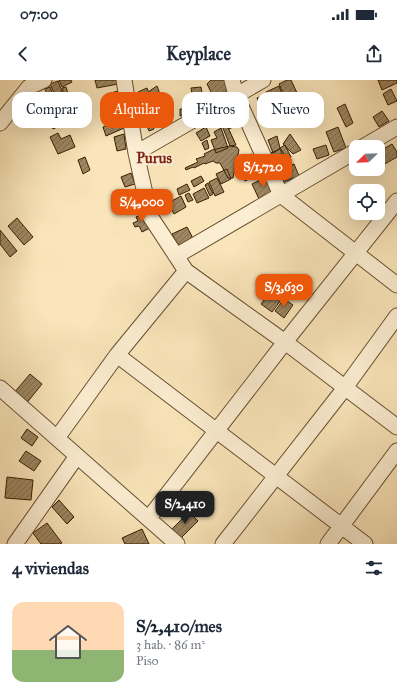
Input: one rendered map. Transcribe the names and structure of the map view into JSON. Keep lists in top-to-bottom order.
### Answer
{
  "districts": ["Purus"],
  "north": "bottom left",
  "page": {
    "status": "07:00",
    "header": "Keyplace",
    "chip": [
      "Comprar",
      "Alquilar",
      "Filtros",
      "Nuevo"
    ],
    "price": [
      "S/1,720",
      "S/4,000",
      "S/3,630",
      "S/2,410"
    ],
    "heading": "4 viviendas",
    "list": [
      {
        "name": "S/2,410/mes",
        "note": "3 hab. · 86 m² · Piso"
      }
    ]
  }
}
